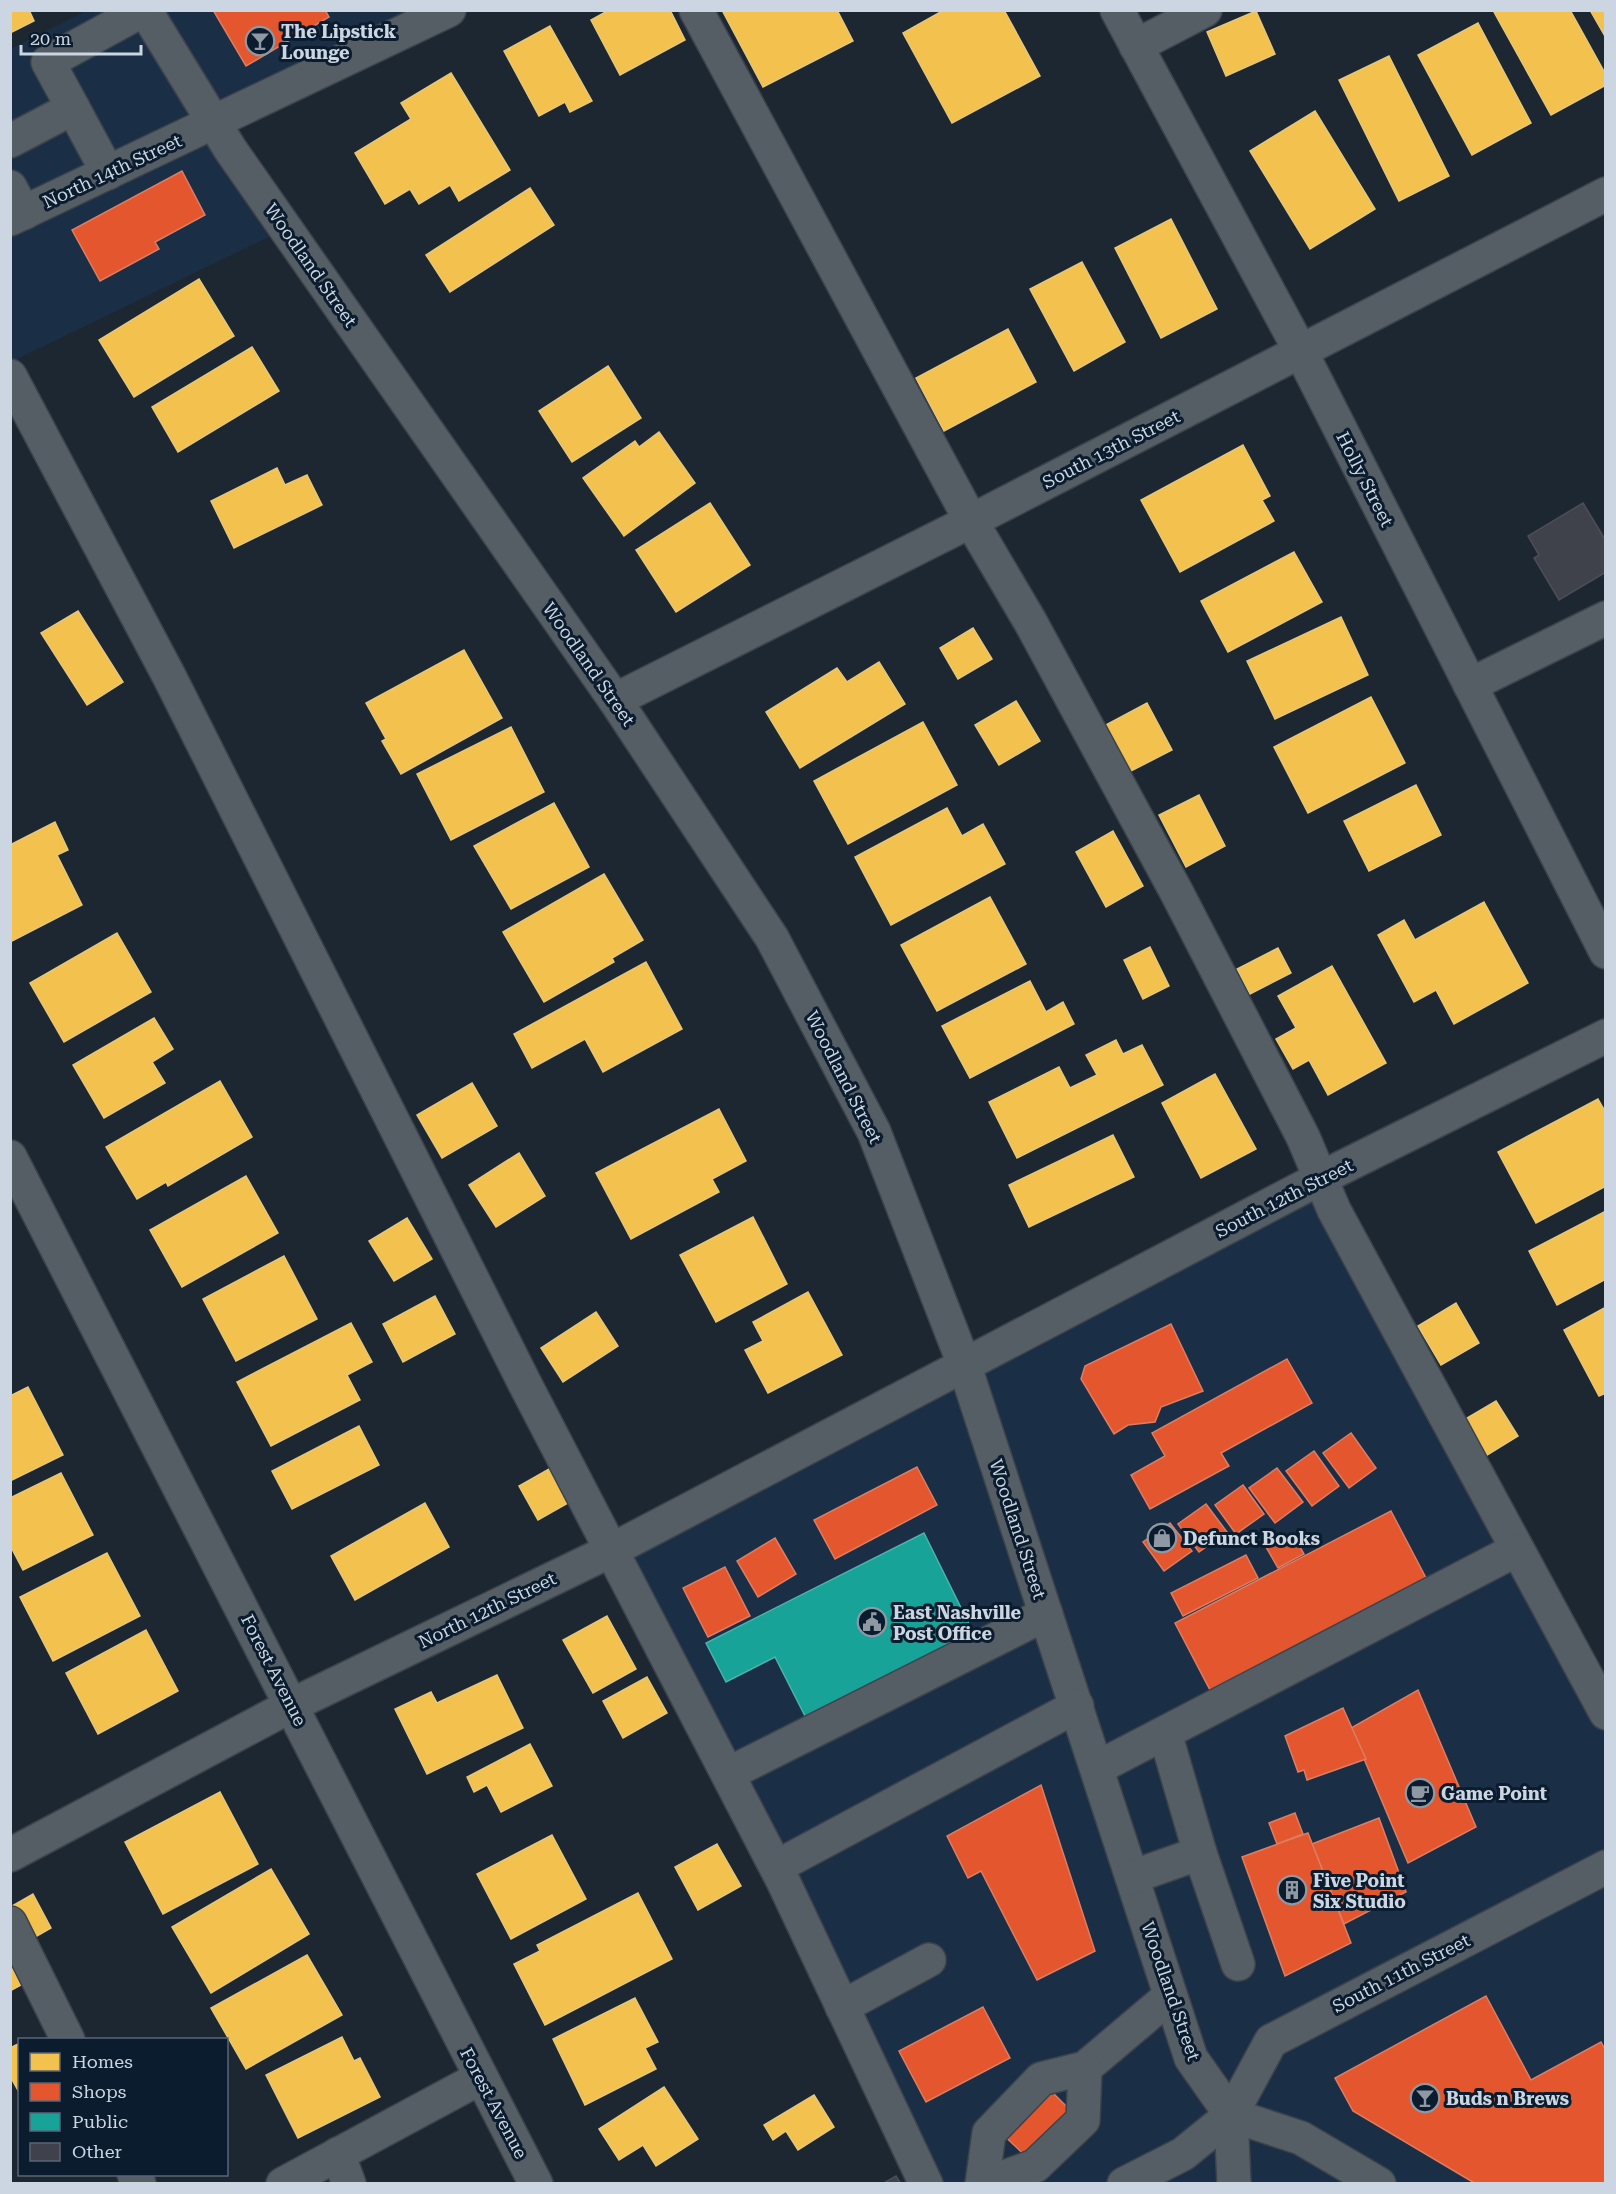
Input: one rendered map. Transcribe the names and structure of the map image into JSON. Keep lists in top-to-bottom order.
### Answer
{
  "streets": {
    "street": [
      "North 14th Street",
      "Woodland Street",
      "South 13th Street",
      "Holly Street",
      "South 12th Street",
      "North 12th Street",
      "Forest Avenue",
      "South 11th Street"
    ]
  },
  "crossings": [
    ["North 14th Street", "Woodland Street"],
    ["Woodland Street", "South 13th Street"],
    ["Woodland Street", "South 12th Street"],
    ["Woodland Street", "North 12th Street"],
    ["Woodland Street", "South 11th Street"],
    ["South 13th Street", "Holly Street"],
    ["South 12th Street", "North 12th Street"],
    ["North 12th Street", "Forest Avenue"]
  ],
  "places": {
    "bar": ["The Lipstick Lounge", "Buds n Brews"],
    "shop": ["Defunct Books"],
    "public building": ["East Nashville Post Office"],
    "cafe": ["Game Point"],
    "building": ["Five Point Six Studio"]
  },
  "legend": [
    "Homes",
    "Shops",
    "Public",
    "Other"
  ],
  "scale_bar": "20 m"
}
